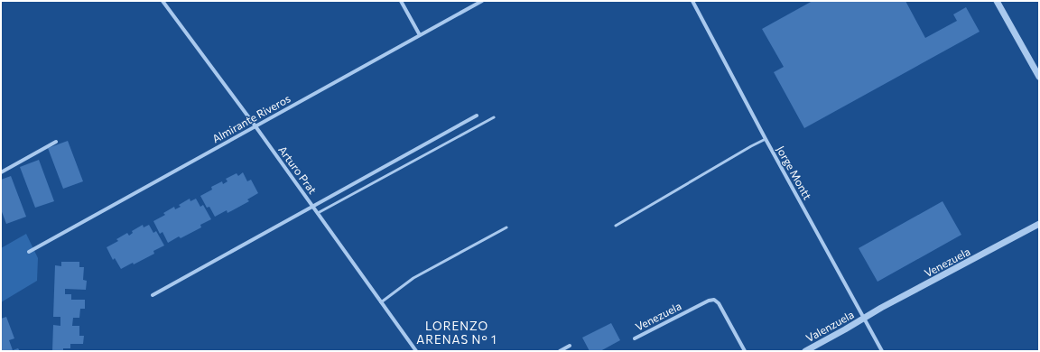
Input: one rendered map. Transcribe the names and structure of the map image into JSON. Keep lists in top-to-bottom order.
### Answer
{
  "streets": {
    "street": [
      "Almirante Riveros",
      "Arturo Prat",
      "Jorge Montt",
      "Venezuela",
      "Valenzuela"
    ]
  },
  "crossings": [
    ["Almirante Riveros", "Arturo Prat"],
    ["Jorge Montt", "Venezuela"],
    ["Jorge Montt", "Valenzuela"],
    ["Venezuela", "Valenzuela"]
  ],
  "districts": ["LORENZO ARENAS N° 1"]
}
